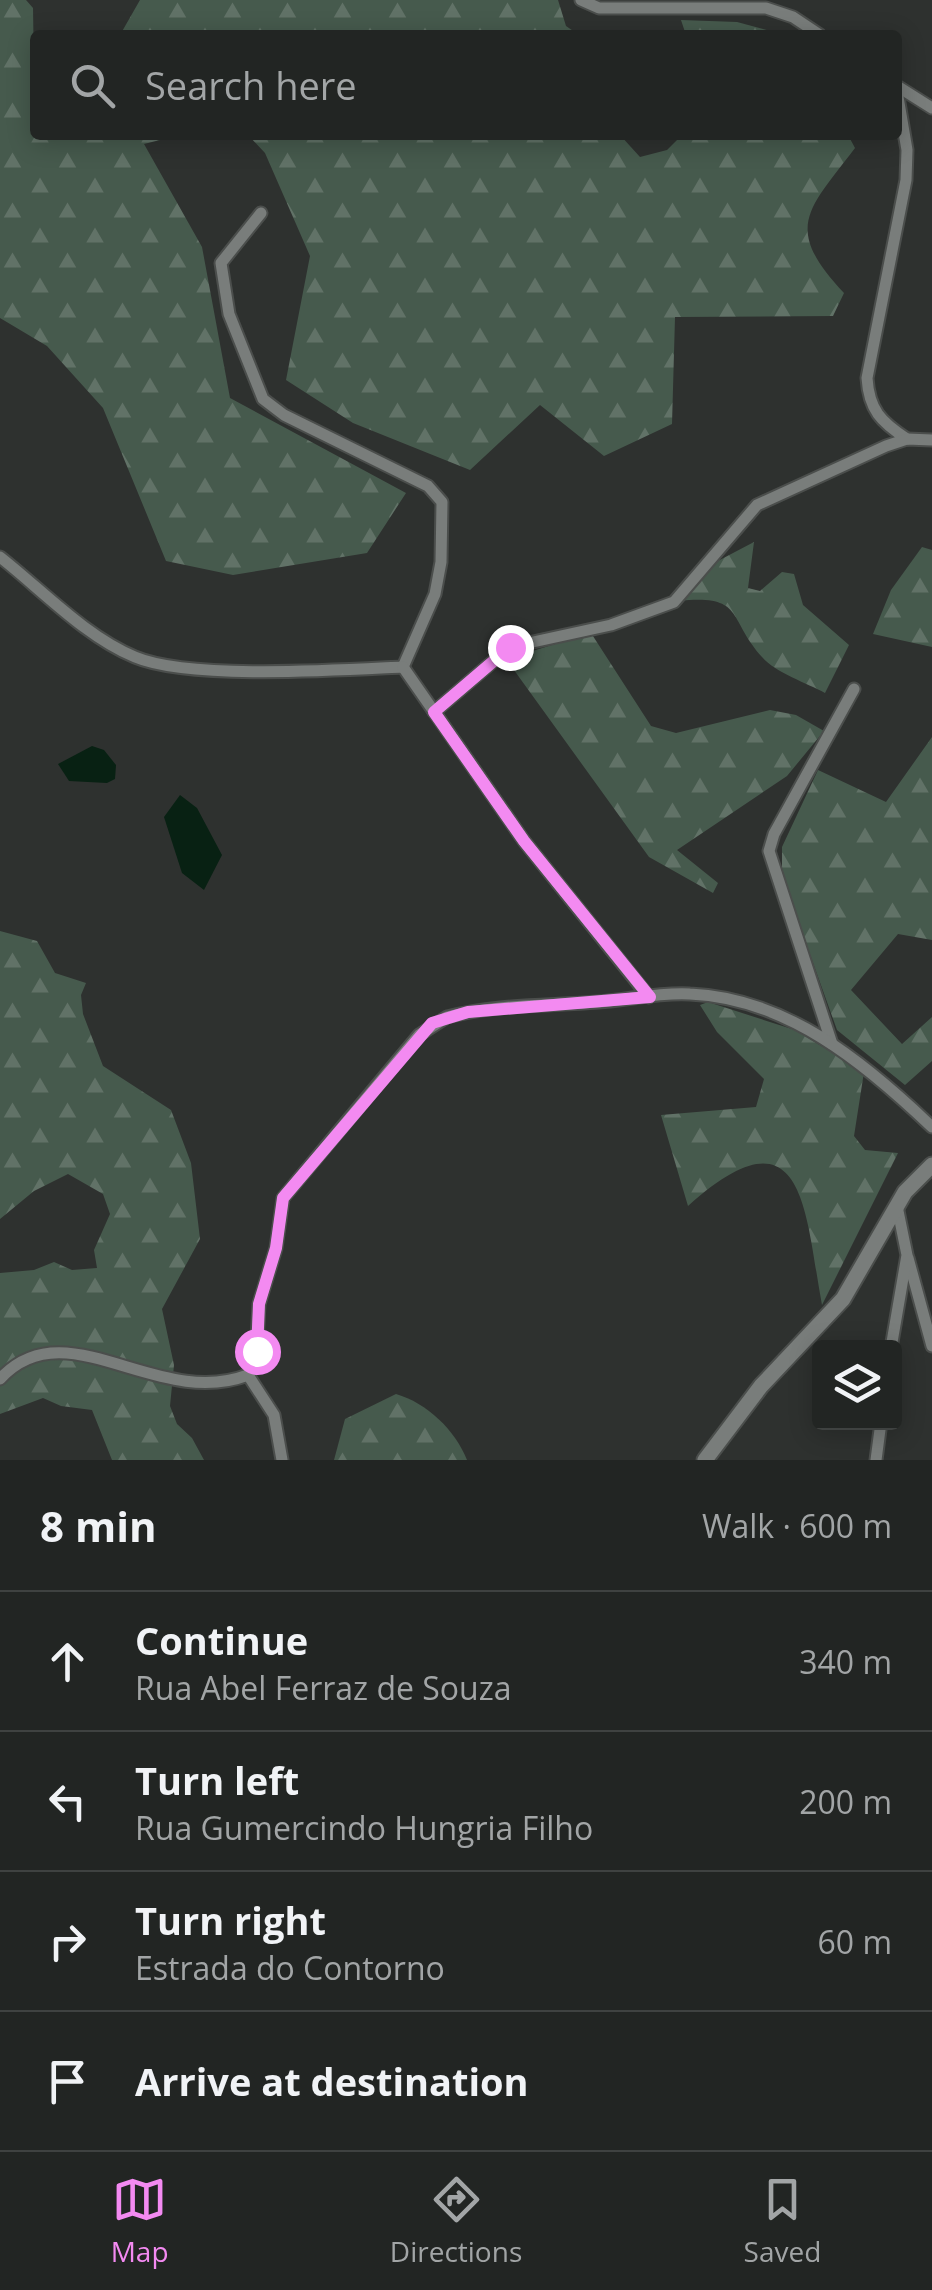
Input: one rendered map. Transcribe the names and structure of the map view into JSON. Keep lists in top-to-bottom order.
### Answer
{
  "page": {
    "search": "Search here",
    "heading": ["8 min", "Walk · 600 m"],
    "list": [
      ["Continue", "Rua Abel Ferraz de Souza", "340 m"],
      ["Turn left", "Rua Gumercindo Hungria Filho", "200 m"],
      ["Turn right", "Estrada do Contorno", "60 m"],
      "Arrive at destination"
    ],
    "nav": ["Map", "Directions", "Saved"]
  }
}
